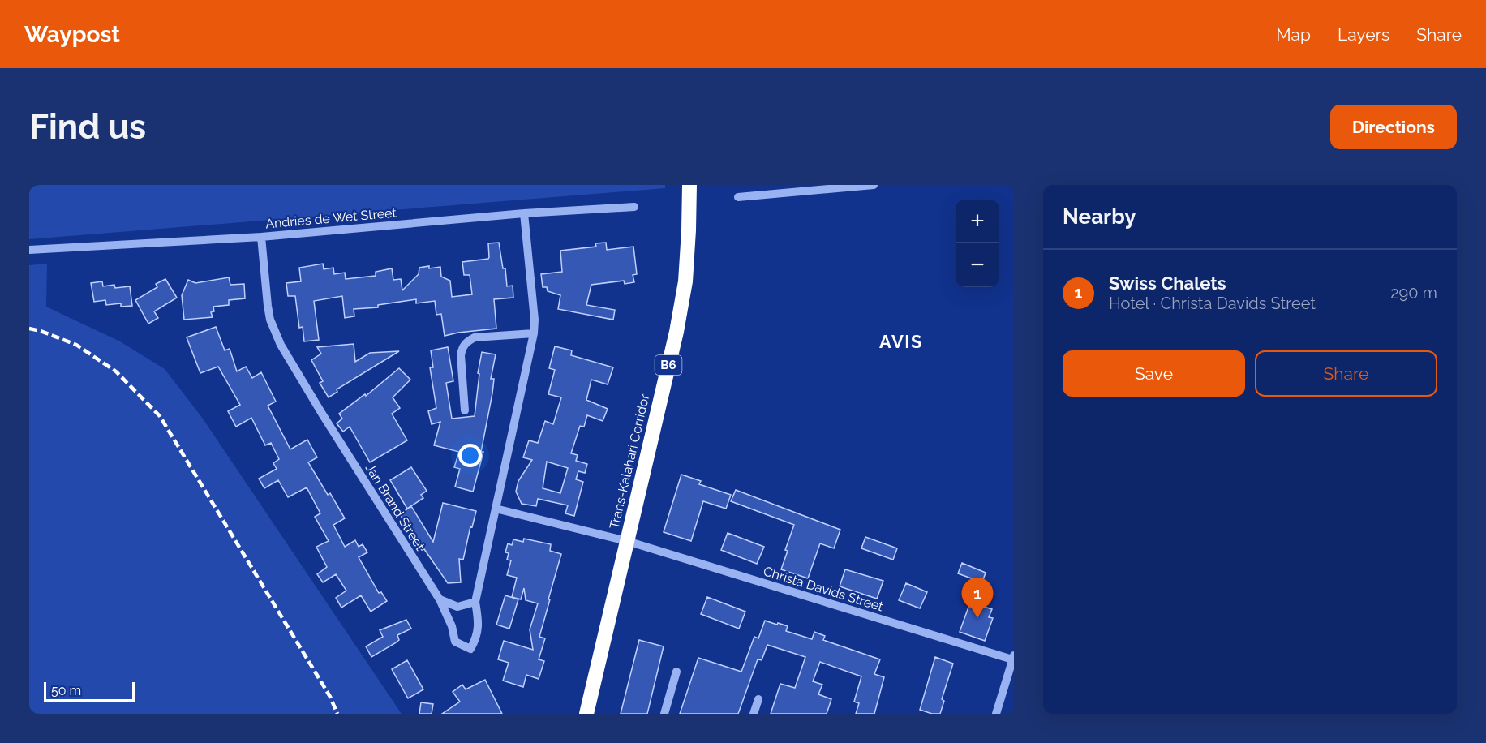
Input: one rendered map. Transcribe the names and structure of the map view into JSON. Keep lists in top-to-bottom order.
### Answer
{
  "streets": {
    "highway": ["B6", "Trans-Kalahari Corridor"],
    "street": ["Andries de Wet Street", "Jan Brand Street", "Christa Davids Street"]
  },
  "crossings": [
    ["Andries de Wet Street", "Jan Brand Street"],
    ["Trans-Kalahari Corridor", "Christa Davids Street"]
  ],
  "districts": ["AVIS"],
  "scale_bar": "50 m",
  "page": {
    "header": "Waypost",
    "nav": ["Map", "Layers", "Share"],
    "buttons": [
      "Directions",
      ["Save", "Share"]
    ],
    "title": "Find us",
    "heading": "Nearby",
    "map_buttons": ["+", "−"],
    "list": [
      {
        "mark": "1",
        "name": "Swiss Chalets",
        "note": "Hotel · Christa Davids Street",
        "value": "290 m"
      }
    ],
    "pins": "1",
    "scale": "50 m"
  }
}
